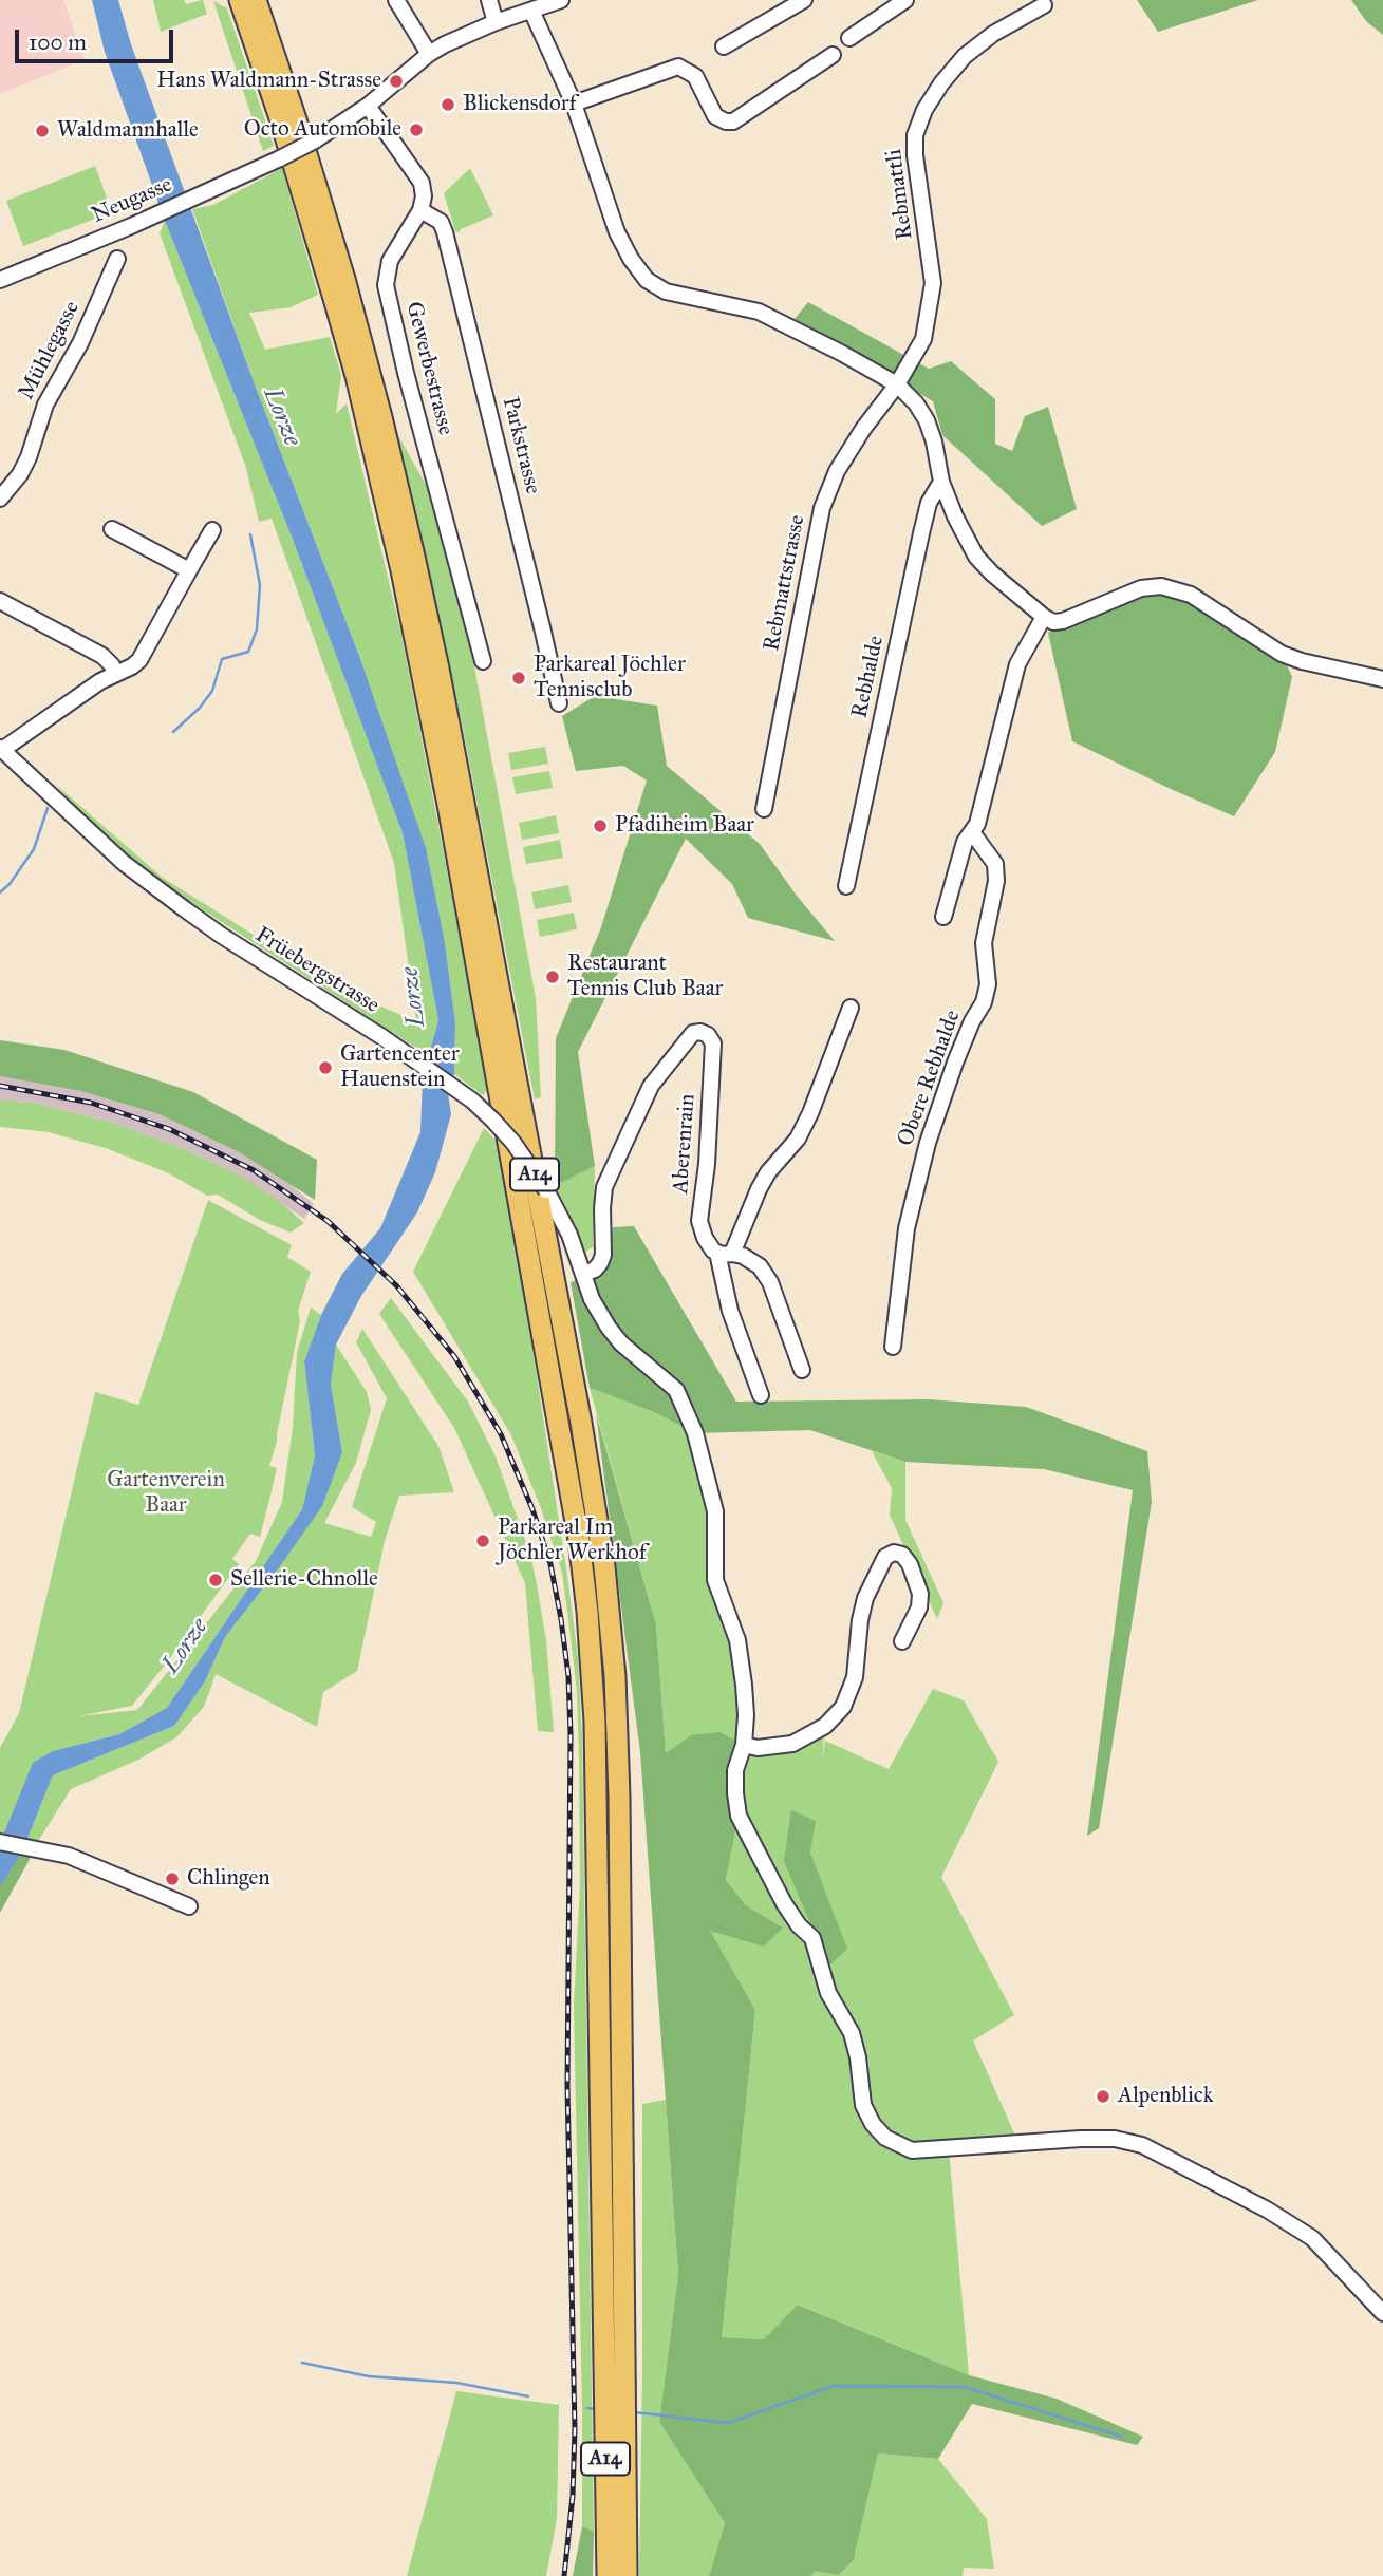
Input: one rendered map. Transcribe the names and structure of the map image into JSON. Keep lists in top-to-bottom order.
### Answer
{
  "streets": {
    "highway": ["A14"],
    "street": [
      "Rebmattli",
      "Neugasse",
      "Mühlegasse",
      "Gewerbestrasse",
      "Parkstrasse",
      "Rebmattstrasse",
      "Rebhalde",
      "Früebergstrasse",
      "Obere Rebhalde",
      "Aberenrain"
    ]
  },
  "crossings": [
    ["Rebmattli", "Rebmattstrasse"],
    ["Gewerbestrasse", "Parkstrasse"],
    ["Früebergstrasse", "Aberenrain"]
  ],
  "water": ["Lorze"],
  "parks": ["Gartenverein Baar"],
  "places": [
    "Hans Waldmann-Strasse",
    "Blickensdorf",
    "Octo Automobile",
    "Waldmannhalle",
    "Parkareal Jöchler Tennisclub",
    "Pfadiheim Baar",
    "Restaurant Tennis Club Baar",
    "Gartencenter Hauenstein",
    "Parkareal Im Jöchler Werkhof",
    "Sellerie-Chnolle",
    "Chlingen",
    "Alpenblick"
  ],
  "scale_bar": "100 m"
}
